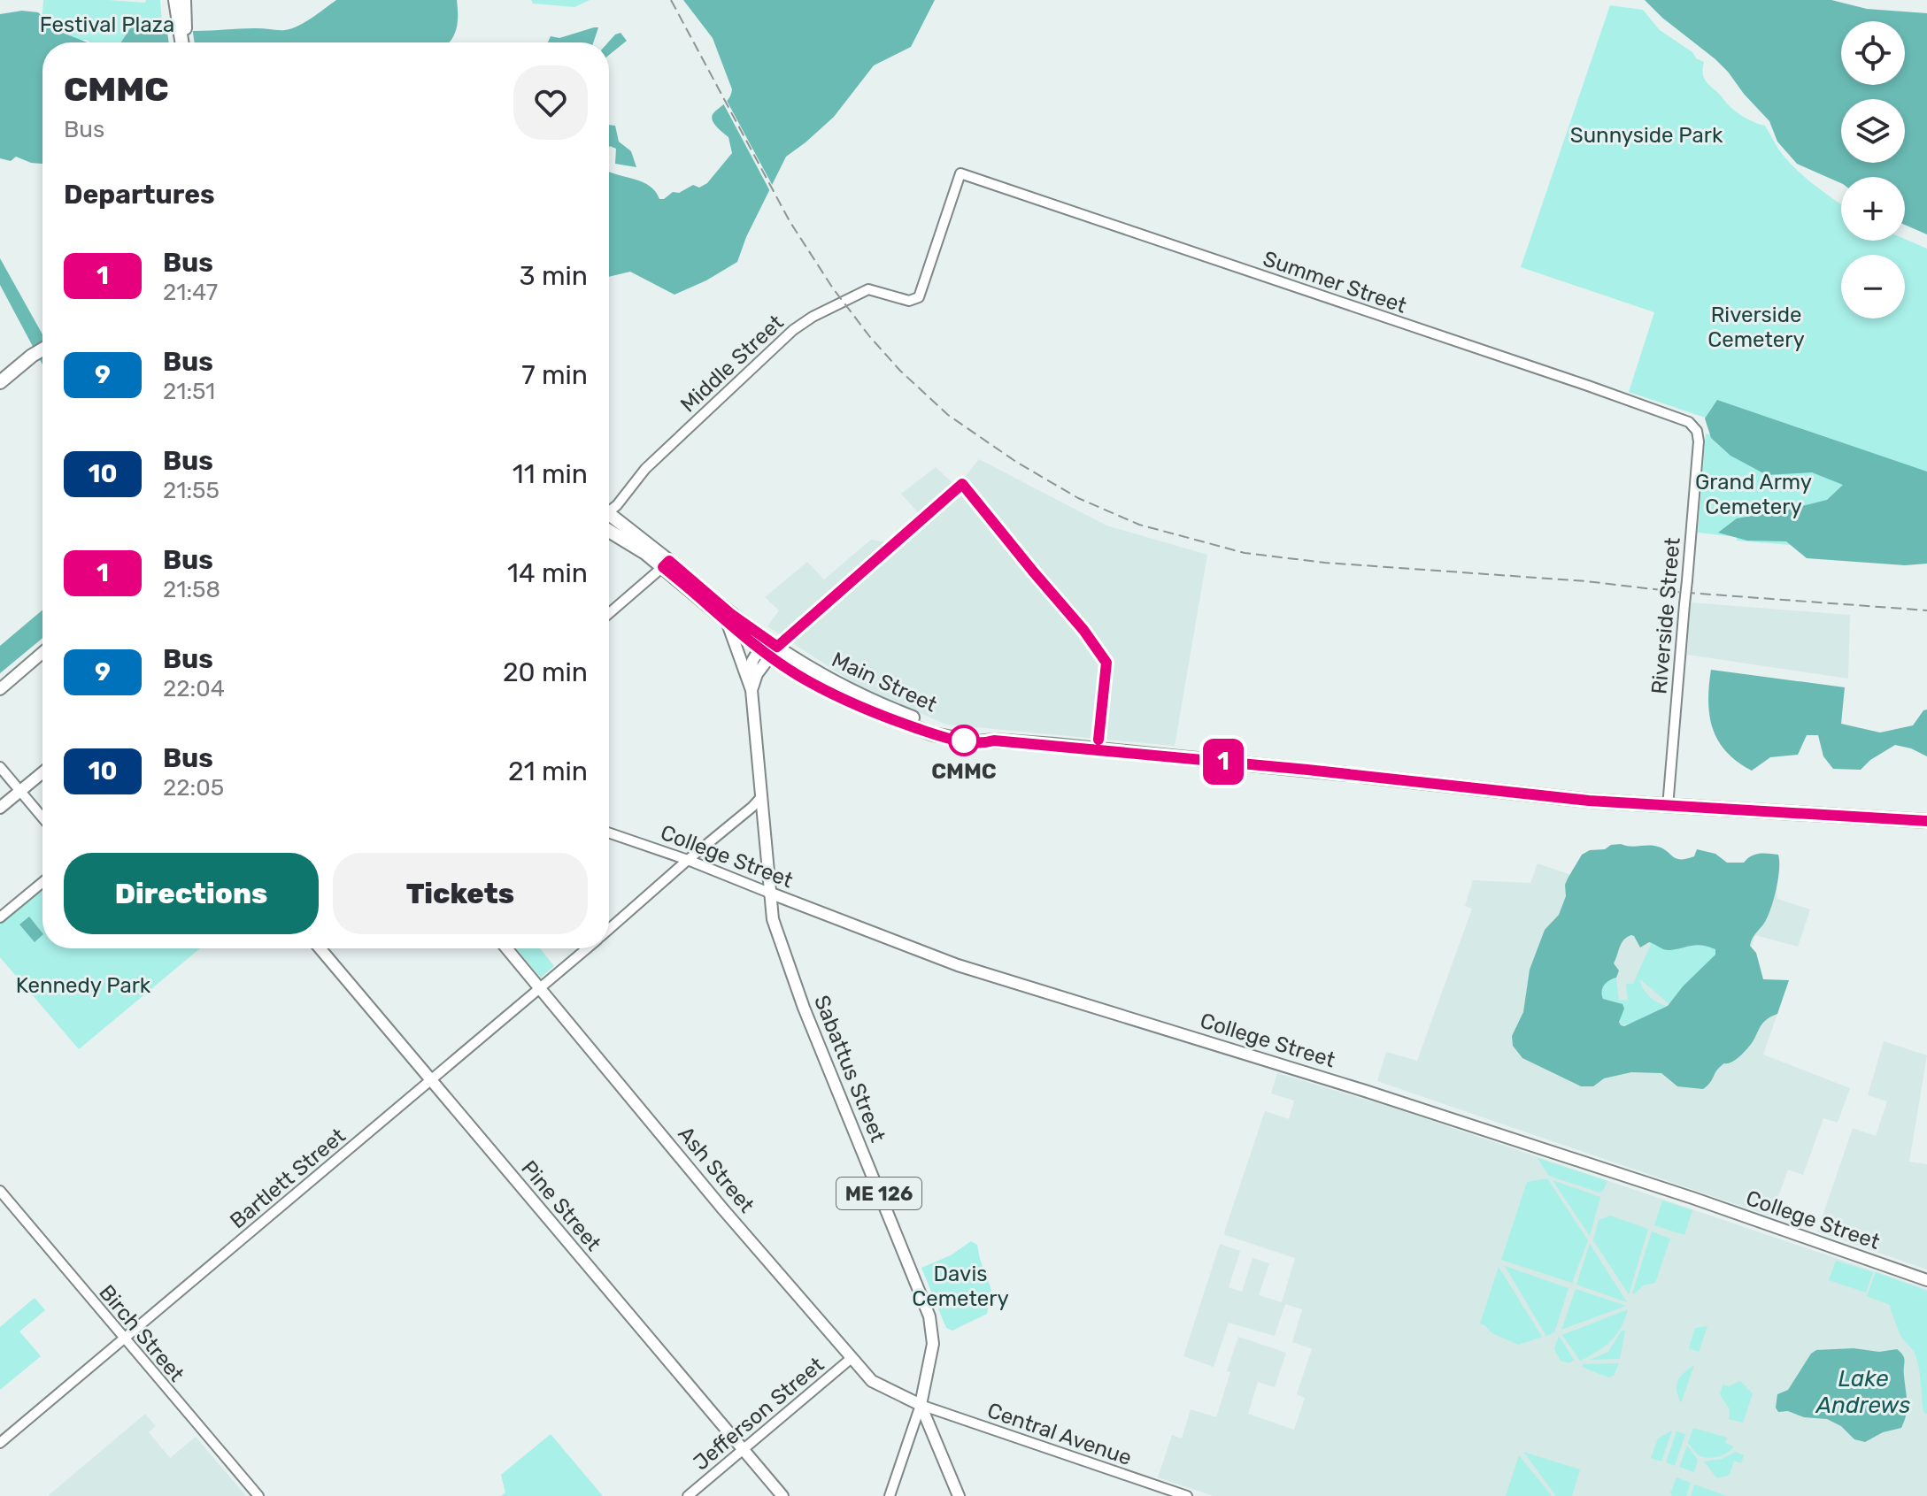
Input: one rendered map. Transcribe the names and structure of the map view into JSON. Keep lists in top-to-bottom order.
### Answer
{
  "streets": {
    "highway": ["Main Street"],
    "main road": [
      "College Street",
      "Sabattus Street",
      "Ash Street",
      "ME 126",
      "Pine Street"
    ],
    "street": [
      "Summer Street",
      "Middle Street",
      "Riverside Street",
      "Bartlett Street",
      "Birch Street",
      "Jefferson Street",
      "Central Avenue"
    ]
  },
  "crossings": [
    ["Summer Street", "Middle Street"],
    ["Summer Street", "Riverside Street"],
    ["Riverside Street", "Main Street"],
    ["College Street", "Sabattus Street"],
    ["College Street", "Bartlett Street"],
    ["Sabattus Street", "Ash Street"],
    ["Sabattus Street", "Bartlett Street"],
    ["Sabattus Street", "Central Avenue"],
    ["Ash Street", "Bartlett Street"],
    ["Ash Street", "Jefferson Street"],
    ["Ash Street", "Central Avenue"],
    ["Bartlett Street", "Pine Street"],
    ["Bartlett Street", "Birch Street"],
    ["Pine Street", "Jefferson Street"]
  ],
  "water": ["Lake Andrews"],
  "parks": [
    "Festival Plaza",
    "Sunnyside Park",
    "Riverside Cemetery",
    "Grand Army Cemetery",
    "Kennedy Park",
    "Davis Cemetery"
  ],
  "places": ["CMMC"],
  "lines": ["bus line 1"],
  "page": {
    "on_map": "1",
    "map_buttons": ["+", "−"],
    "heading": [
      ["CMMC", "Bus"],
      "Departures"
    ],
    "list": [
      {
        "mark": "1",
        "name": "Bus",
        "note": "21:47",
        "value": "3 min"
      },
      {
        "mark": "9",
        "name": "Bus",
        "note": "21:51",
        "value": "7 min"
      },
      {
        "mark": "10",
        "name": "Bus",
        "note": "21:55",
        "value": "11 min"
      },
      {
        "mark": "1",
        "name": "Bus",
        "note": "21:58",
        "value": "14 min"
      },
      {
        "mark": "9",
        "name": "Bus",
        "note": "22:04",
        "value": "20 min"
      },
      {
        "mark": "10",
        "name": "Bus",
        "note": "22:05",
        "value": "21 min"
      }
    ],
    "buttons": ["Directions", "Tickets"]
  }
}
